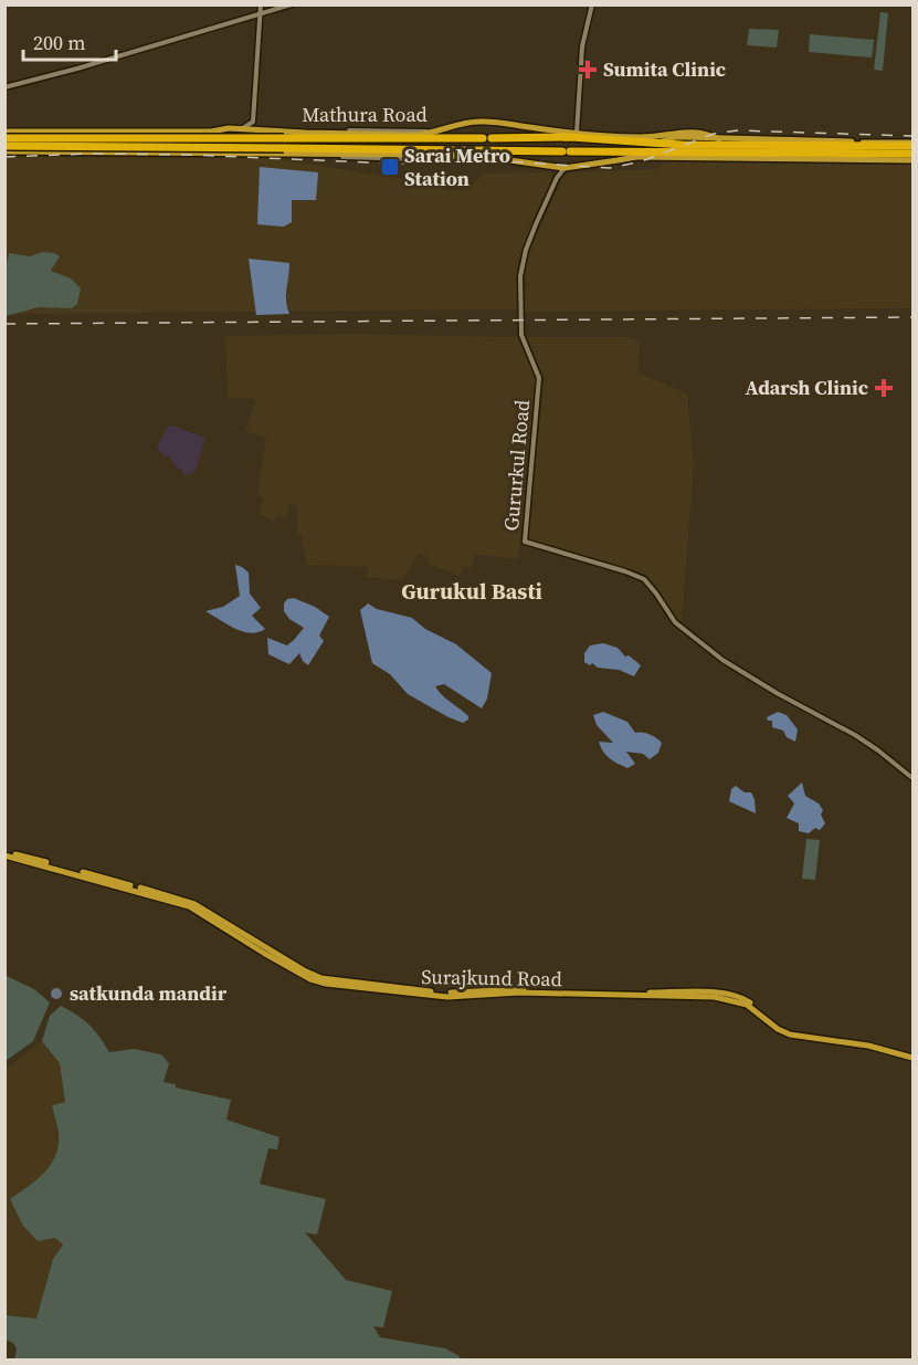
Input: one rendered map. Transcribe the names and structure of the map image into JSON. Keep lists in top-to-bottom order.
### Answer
{
  "streets": {
    "highway": ["Mathura Road"],
    "main road": ["Surajkund Road"],
    "street": ["Gururkul Road"]
  },
  "districts": ["Gurukul Basti"],
  "places": {
    "health": ["Sumita Clinic", "Adarsh Clinic"],
    "transit": ["Sarai Metro Station"],
    "other": ["satkunda mandir"]
  },
  "scale_bar": "200 m"
}
